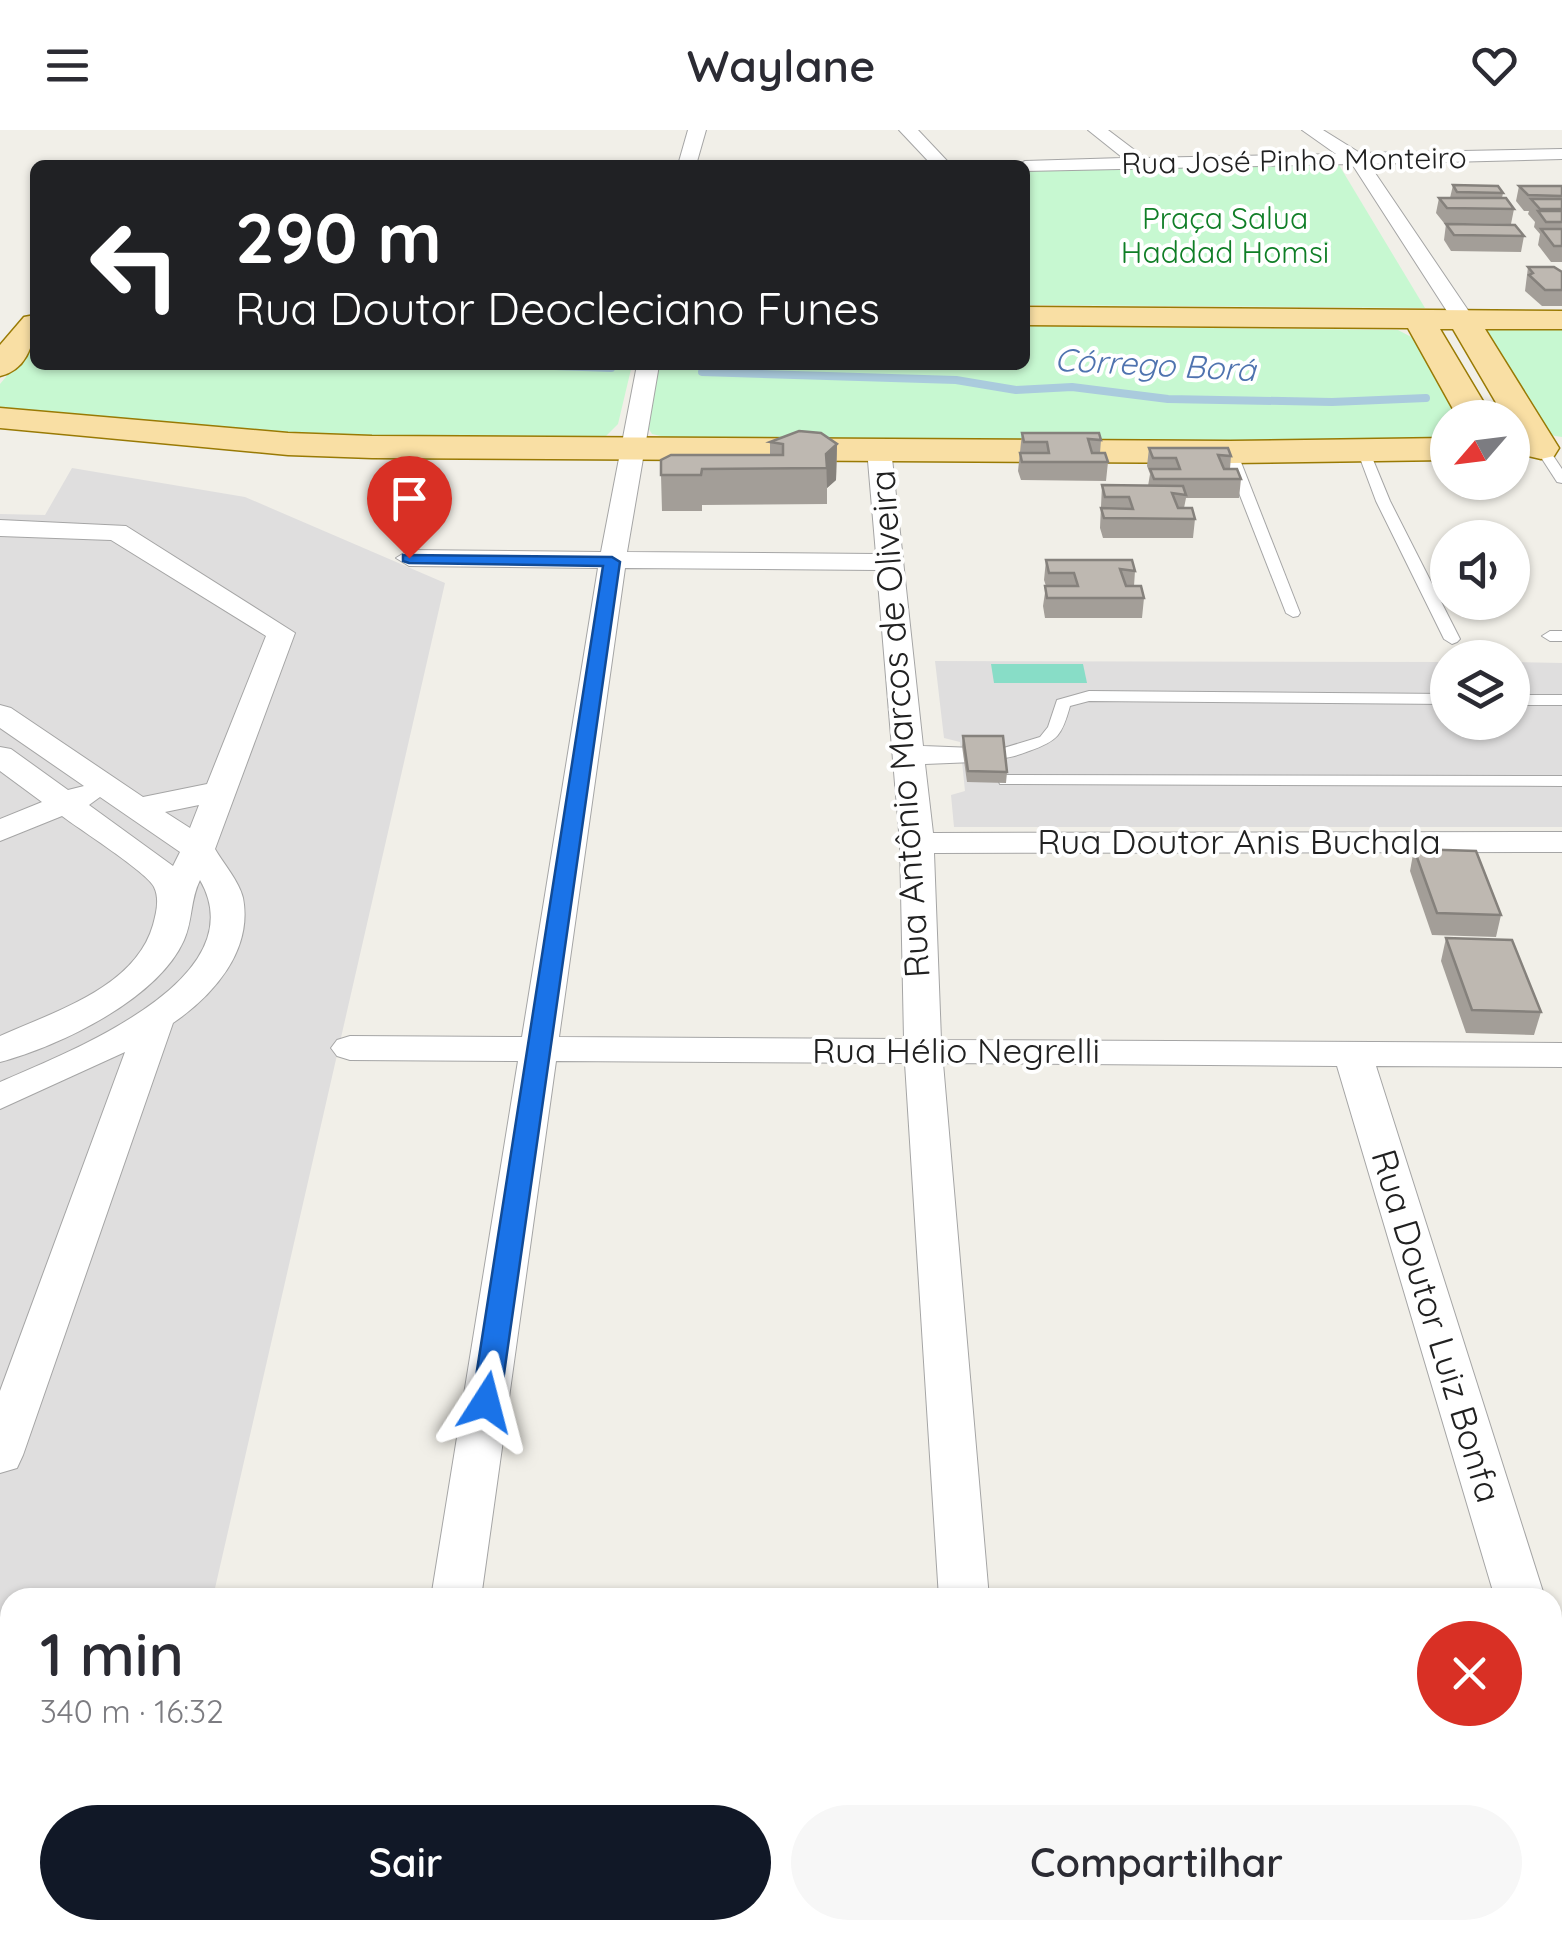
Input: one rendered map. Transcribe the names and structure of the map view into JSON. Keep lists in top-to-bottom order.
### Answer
{
  "streets": {
    "street": [
      "Rua José Pinho Monteiro",
      "Rua Antônio Marcos de Oliveira",
      "Rua Doutor Anis Buchala",
      "Rua Hélio Negrelli",
      "Rua Doutor Luiz Bonfa"
    ]
  },
  "crossings": [
    ["Rua Antônio Marcos de Oliveira", "Rua Doutor Anis Buchala"],
    ["Rua Antônio Marcos de Oliveira", "Rua Hélio Negrelli"],
    ["Rua Hélio Negrelli", "Rua Doutor Luiz Bonfa"]
  ],
  "water": ["Córrego Borá"],
  "parks": ["Praça Salua Haddad Homsi"],
  "north": "bottom left",
  "page": {
    "header": "Waylane",
    "turn": ["290 m", "Rua Doutor Deocleciano Funes"],
    "heading": ["1 min", "340 m · 16:32"],
    "buttons": ["Sair", "Compartilhar"]
  }
}
